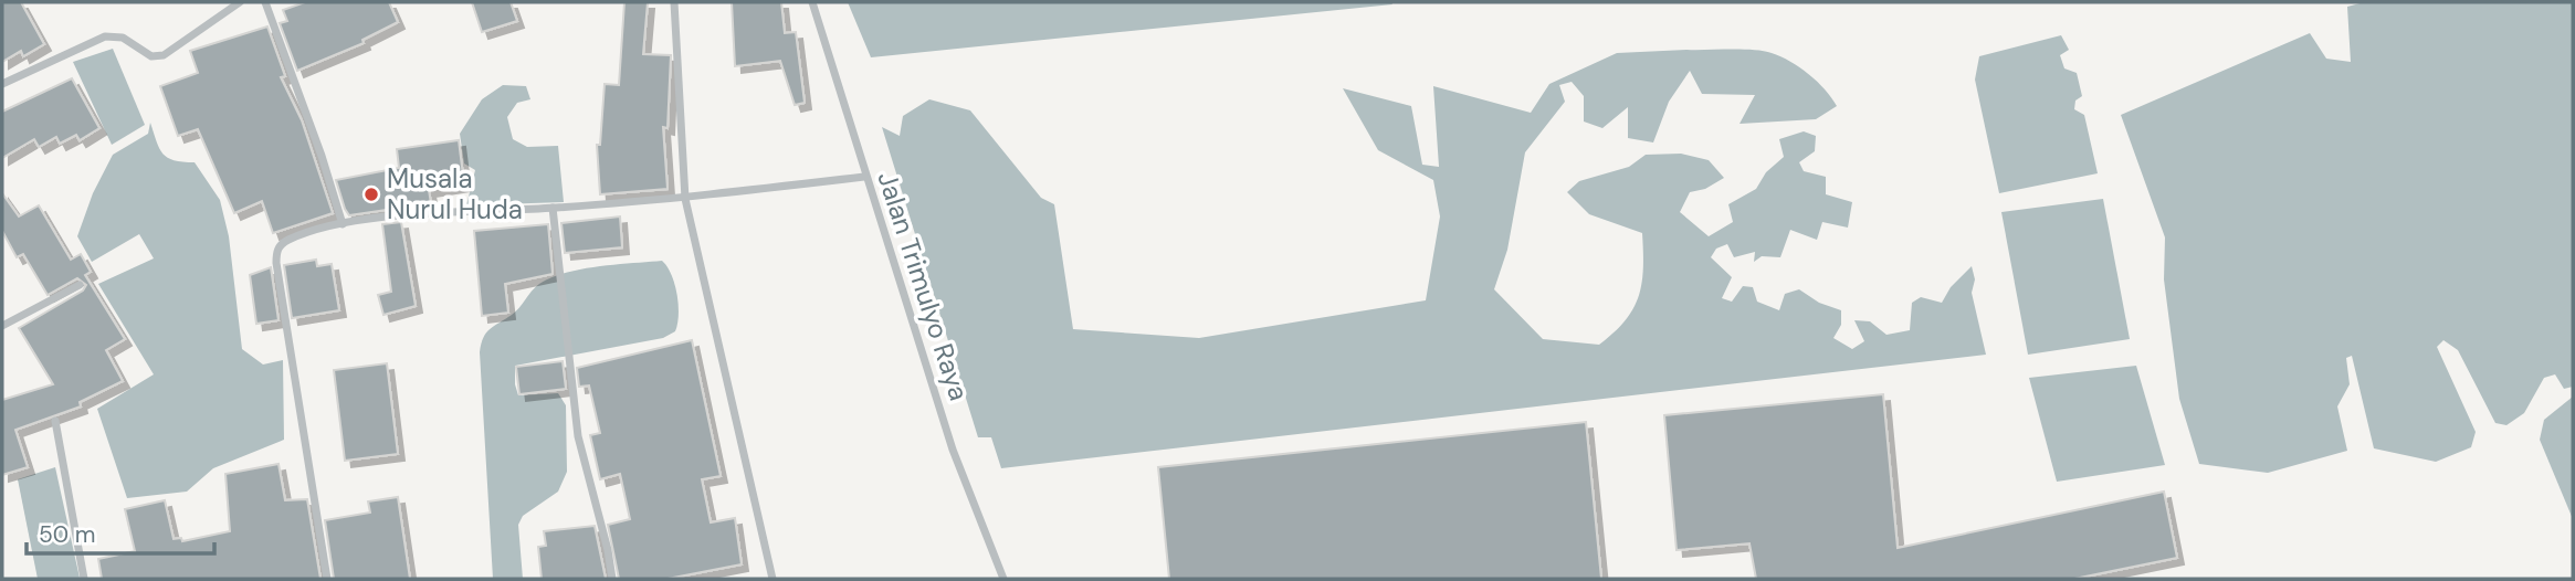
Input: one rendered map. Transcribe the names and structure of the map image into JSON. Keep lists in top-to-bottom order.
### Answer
{
  "streets": {
    "street": ["Jalan Trimulyo Raya"]
  },
  "places": ["Musala Nurul Huda"],
  "scale_bar": "50 m"
}
